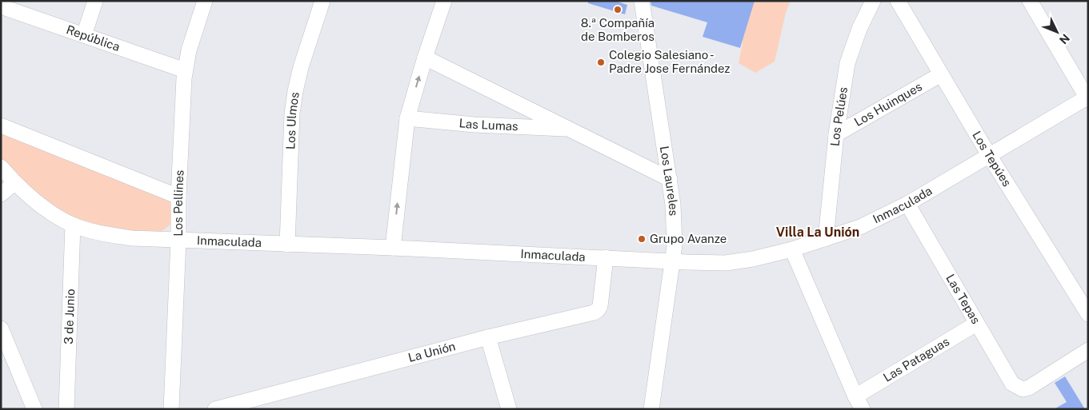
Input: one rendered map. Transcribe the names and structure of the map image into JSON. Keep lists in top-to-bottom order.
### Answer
{
  "streets": {
    "street": [
      "República",
      "Los Huinques",
      "Los Pelúes",
      "Los Ulmos",
      "Las Lumas",
      "Los Tepúes",
      "Los Laureles",
      "Los Pellines",
      "Inmaculada",
      "Las Tepas",
      "3 de Junio",
      "La Unión",
      "Las Pataguas"
    ]
  },
  "crossings": [
    ["República", "Los Pellines"],
    ["Los Huinques", "Los Pelúes"],
    ["Los Huinques", "Los Tepúes"],
    ["Los Pelúes", "Inmaculada"],
    ["Los Ulmos", "Inmaculada"],
    ["Las Lumas", "Los Laureles"],
    ["Los Tepúes", "Inmaculada"],
    ["Los Laureles", "Inmaculada"],
    ["Los Pellines", "Inmaculada"],
    ["Inmaculada", "Las Tepas"],
    ["Inmaculada", "3 de Junio"],
    ["Inmaculada", "La Unión"],
    ["Las Tepas", "Las Pataguas"]
  ],
  "districts": ["Villa La Unión"],
  "places": ["8.ª Compañía de Bomberos", "Colegio Salesiano - Padre Jose Fernández", "Grupo Avanze"],
  "north": "bottom right"
}
